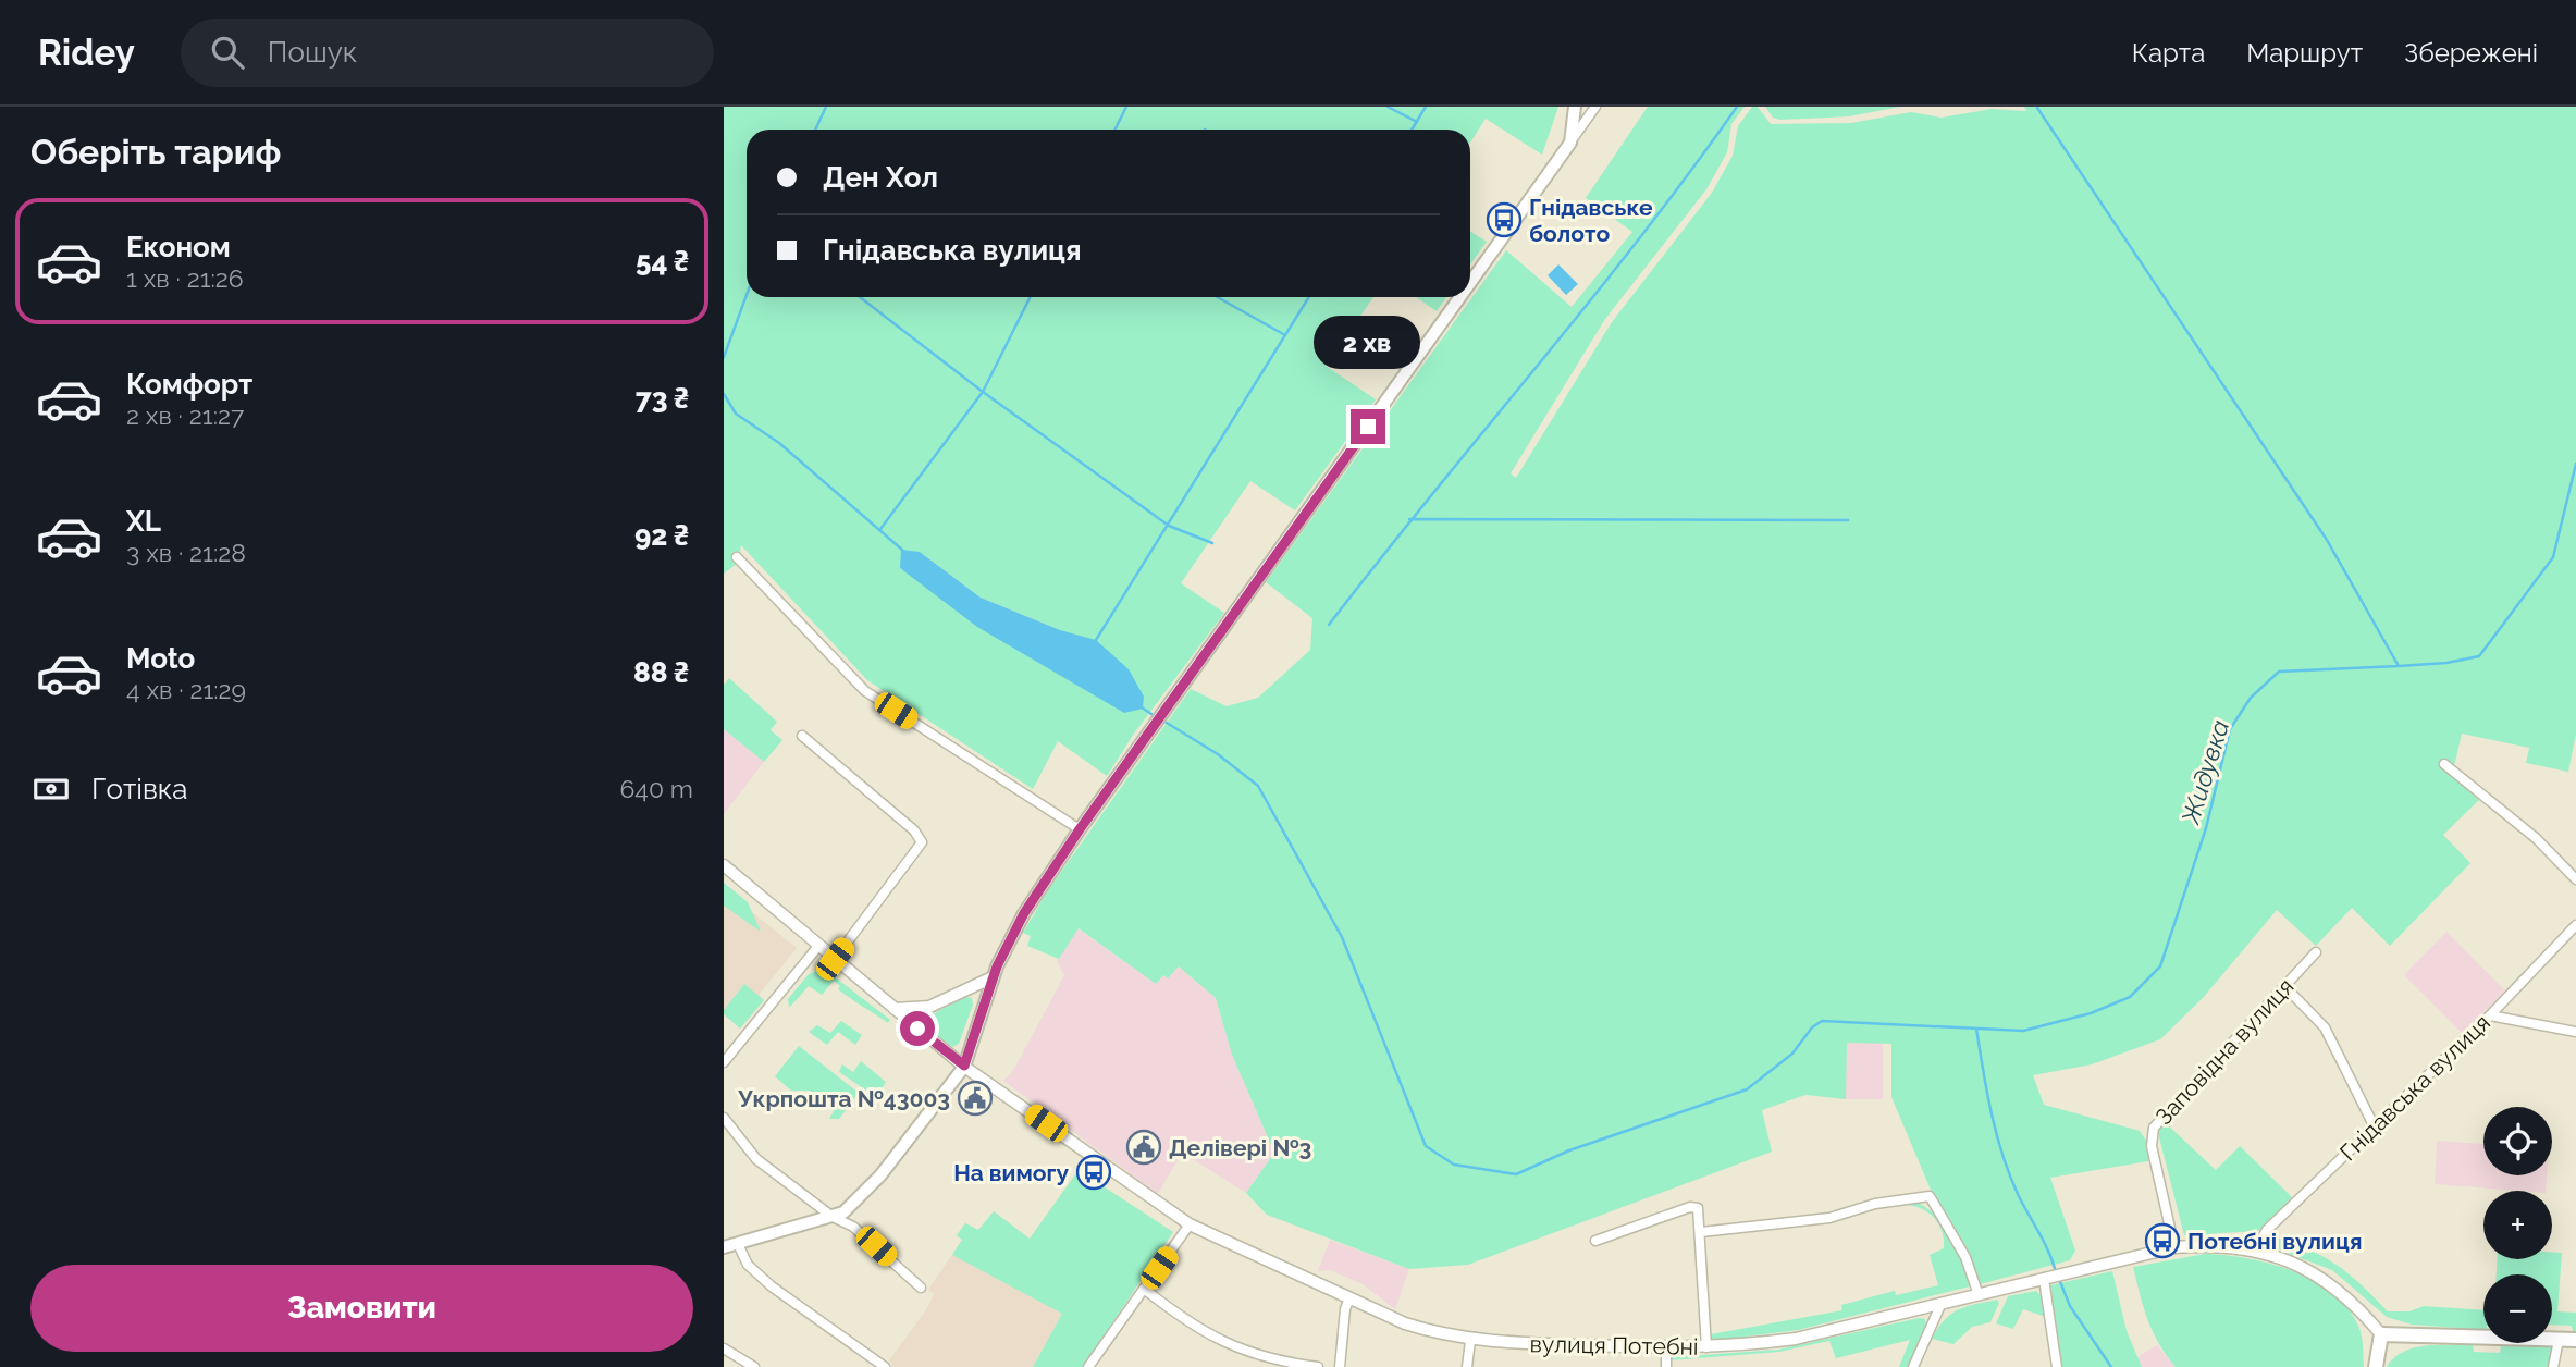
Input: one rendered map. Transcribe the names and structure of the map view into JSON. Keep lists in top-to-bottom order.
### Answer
{
  "streets": {
    "street": ["Заповідна вулиця", "Гнідавська вулиця", "вулиця Потебні"]
  },
  "crossings": [
    ["Заповідна вулиця", "вулиця Потебні"],
    ["Гнідавська вулиця", "вулиця Потебні"]
  ],
  "water": ["Жидувка"],
  "places": {
    "bus stop": ["Гнідавське болото", "На вимогу", "Потебні вулиця"],
    "public building": ["Укрпошта №43003", "Делівері №3"]
  },
  "page": {
    "header": "Ridey",
    "search": "Пошук",
    "nav": ["Карта", "Маршрут", "Збережені"],
    "heading": "Оберіть тариф",
    "banner": ["Ден Хол", "Гнідавська вулиця"],
    "list": [
      {
        "name": "Економ",
        "note": "1 хв · 21:26",
        "value": "54 ₴"
      },
      {
        "name": "Комфорт",
        "note": "2 хв · 21:27",
        "value": "73 ₴"
      },
      {
        "name": "XL",
        "note": "3 хв · 21:28",
        "value": "92 ₴"
      },
      {
        "name": "Moto",
        "note": "4 хв · 21:29",
        "value": "88 ₴"
      }
    ],
    "bubble": "2 хв",
    "pay": ["Готівка", "640 m"],
    "map_buttons": ["+", "−"],
    "buttons": "Замовити"
  }
}
